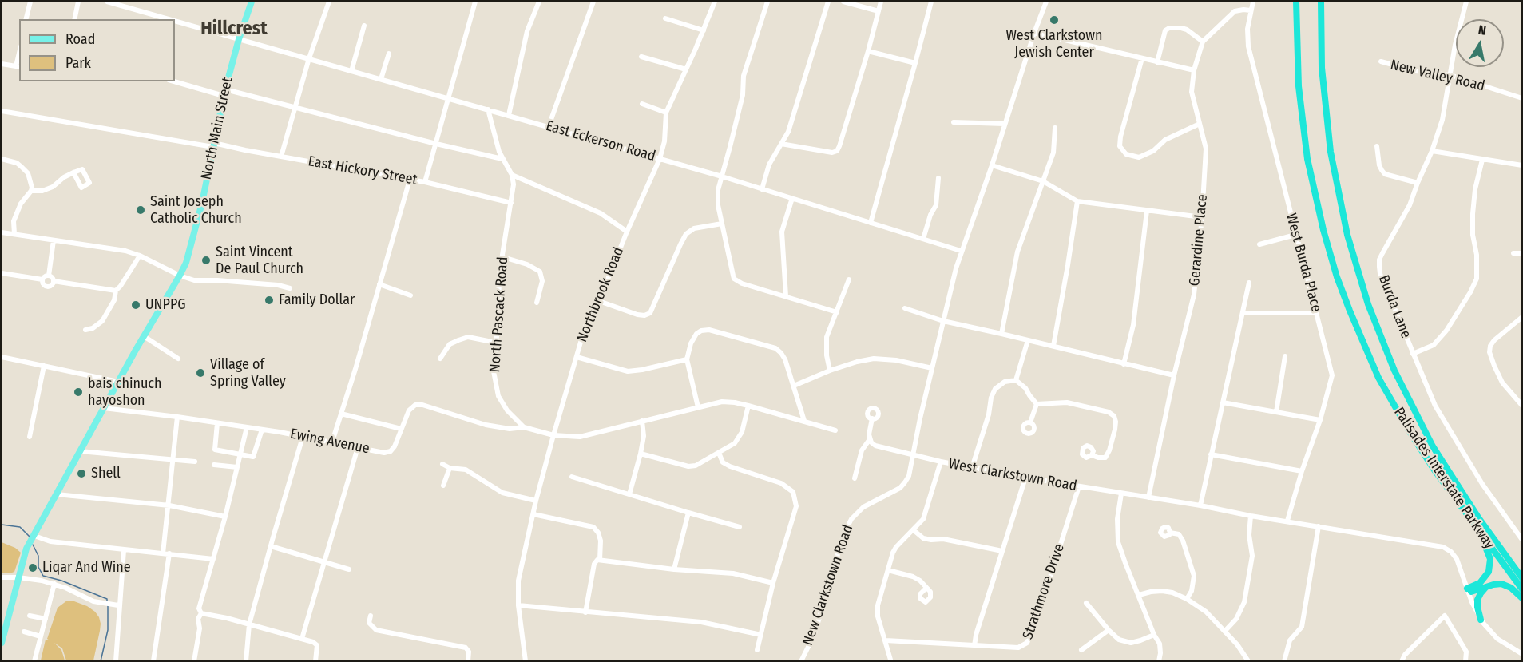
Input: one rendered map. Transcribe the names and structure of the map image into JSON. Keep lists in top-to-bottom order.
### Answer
{
  "streets": {
    "highway": ["Palisades Interstate Parkway"],
    "main road": ["North Main Street"],
    "street": [
      "New Valley Road",
      "East Eckerson Road",
      "East Hickory Street",
      "Gerardine Place",
      "West Burda Place",
      "Northbrook Road",
      "Burda Lane",
      "North Pascack Road",
      "Ewing Avenue",
      "West Clarkstown Road",
      "New Clarkstown Road",
      "Strathmore Drive"
    ]
  },
  "crossings": [
    ["New Valley Road", "Burda Lane"],
    ["North Main Street", "East Eckerson Road"],
    ["North Main Street", "East Hickory Street"],
    ["North Main Street", "Ewing Avenue"],
    ["East Eckerson Road", "Northbrook Road"],
    ["East Hickory Street", "North Pascack Road"],
    ["Gerardine Place", "West Clarkstown Road"],
    ["West Burda Place", "West Clarkstown Road"],
    ["North Pascack Road", "Ewing Avenue"],
    ["West Clarkstown Road", "New Clarkstown Road"],
    ["West Clarkstown Road", "Strathmore Drive"]
  ],
  "districts": ["Hillcrest"],
  "places": [
    "West Clarkstown Jewish Center",
    "Saint Joseph Catholic Church",
    "Saint Vincent De Paul Church",
    "Family Dollar",
    "UNPPG",
    "Village of Spring Valley",
    "bais chinuch hayoshon",
    "Shell",
    "Liqar And Wine"
  ],
  "legend": ["Road", "Park"],
  "north": "top"
}
